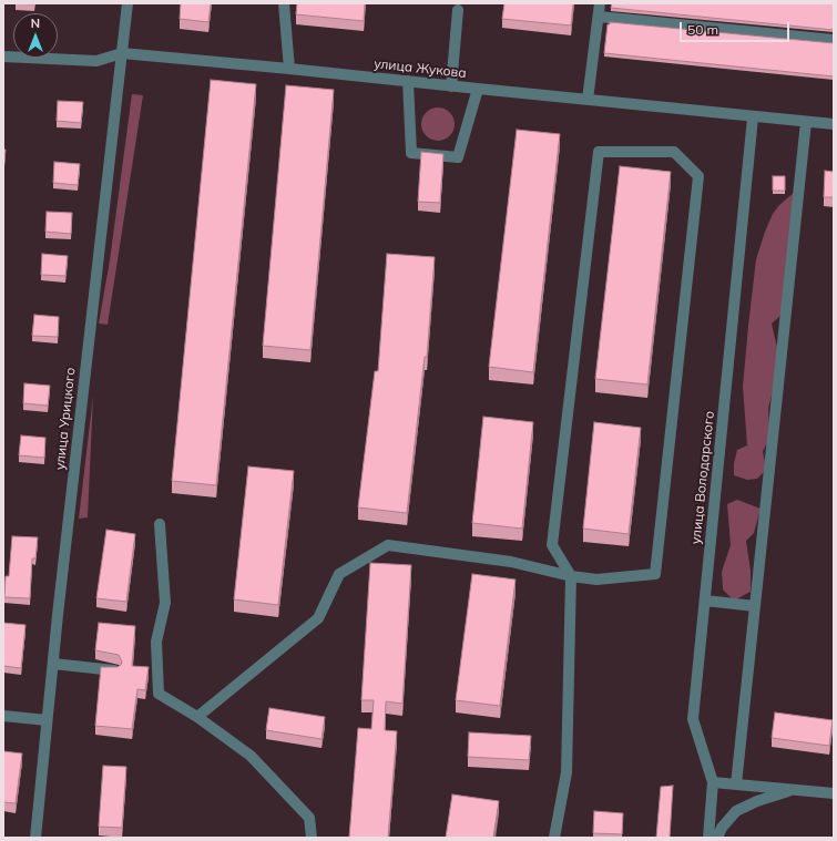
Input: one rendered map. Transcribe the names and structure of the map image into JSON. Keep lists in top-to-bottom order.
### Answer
{
  "streets": {
    "street": ["улица Жукова", "улица Урицкого", "улица Володарского"]
  },
  "crossings": [
    ["улица Жукова", "улица Урицкого"],
    ["улица Жукова", "улица Володарского"]
  ],
  "scale_bar": "50 m",
  "north": "top"
}
